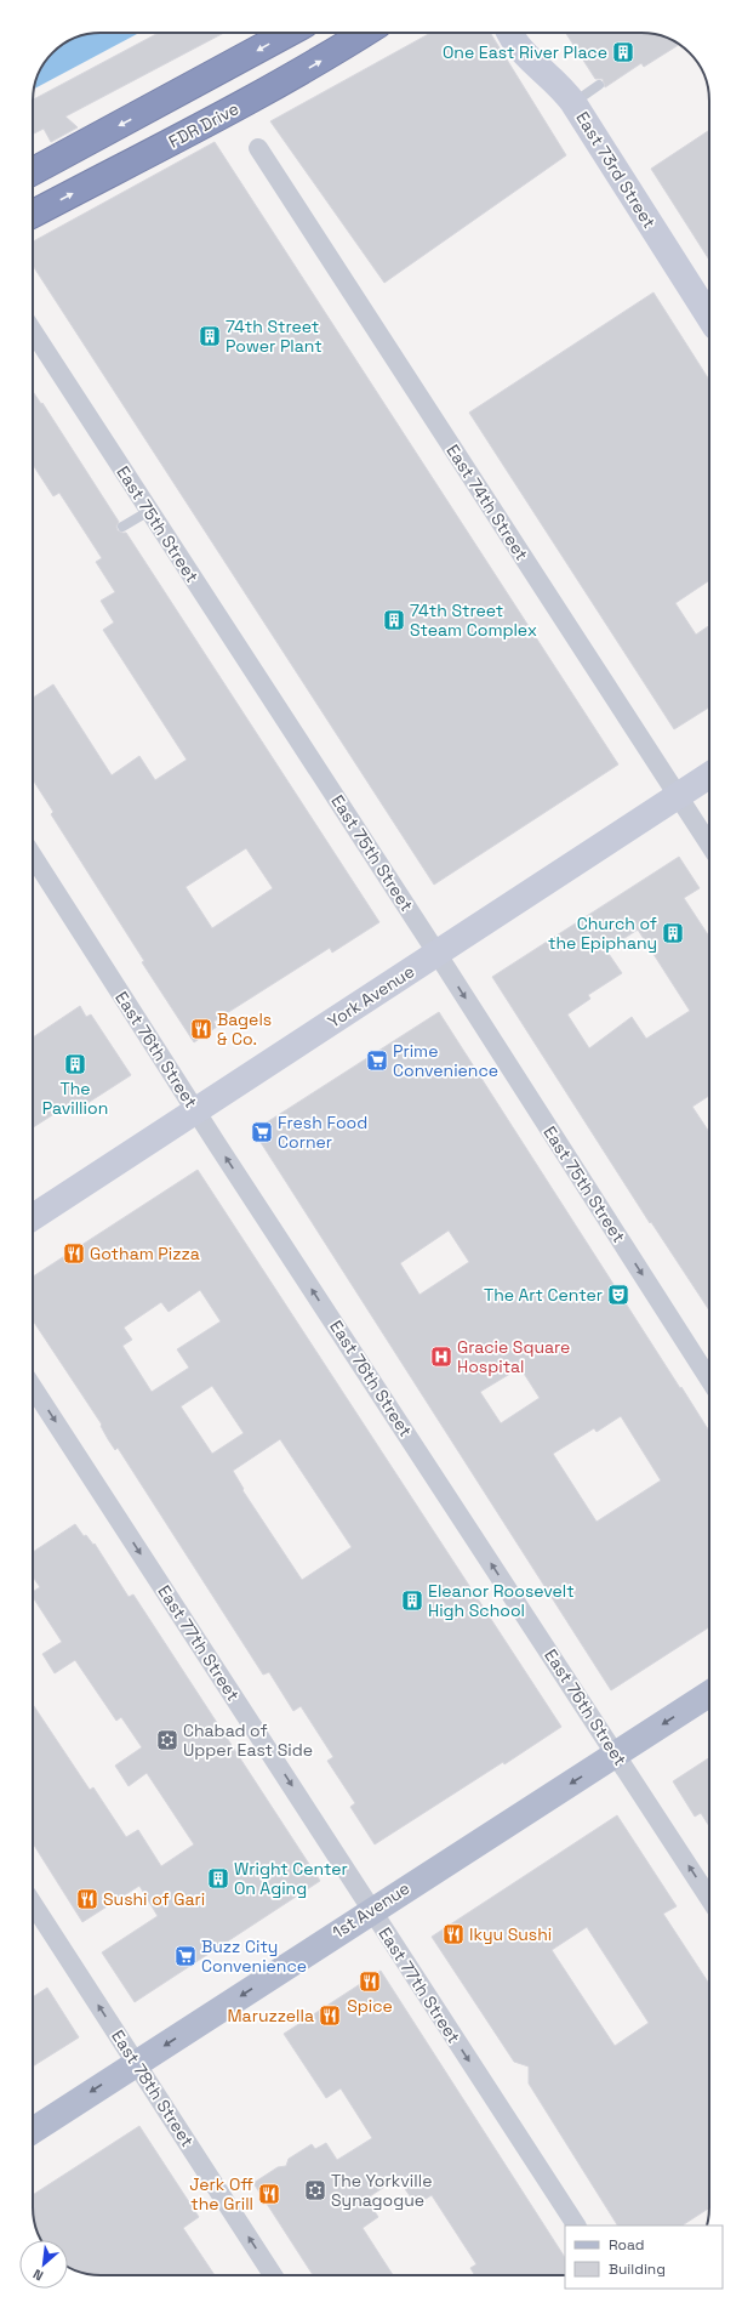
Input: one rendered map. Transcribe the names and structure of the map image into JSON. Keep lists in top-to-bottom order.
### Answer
{
  "streets": {
    "highway": ["FDR Drive"],
    "main road": ["East 73rd Street", "York Avenue", "1st Avenue"],
    "street": [
      "East 74th Street",
      "East 75th Street",
      "East 76th Street",
      "East 77th Street",
      "East 78th Street"
    ]
  },
  "crossings": [
    ["East 74th Street", "York Avenue"],
    ["East 75th Street", "York Avenue"],
    ["York Avenue", "East 76th Street"],
    ["East 76th Street", "1st Avenue"],
    ["East 77th Street", "1st Avenue"],
    ["1st Avenue", "East 78th Street"]
  ],
  "one_way": [
    "East 75th Street",
    "East 76th Street",
    "East 77th Street",
    "1st Avenue",
    "East 78th Street"
  ],
  "places": {
    "building": [
      "One East River Place",
      "74th Street Power Plant",
      "74th Street Steam Complex",
      "Church of the Epiphany",
      "The Pavillion",
      "Eleanor Roosevelt High School",
      "Wright Center On Aging"
    ],
    "restaurant": [
      "Bagels & Co.",
      "Gotham Pizza",
      "Sushi of Gari",
      "Ikyu Sushi",
      "Spice",
      "Maruzzella",
      "Jerk Off the Grill"
    ],
    "supermarket": ["Prime Convenience", "Fresh Food Corner", "Buzz City Convenience"],
    "theatre": ["The Art Center"],
    "hospital": ["Gracie Square Hospital"],
    "synagogue": ["Chabad of Upper East Side", "The Yorkville Synagogue"]
  },
  "legend": ["Road", "Building"],
  "north": "bottom left"
}
